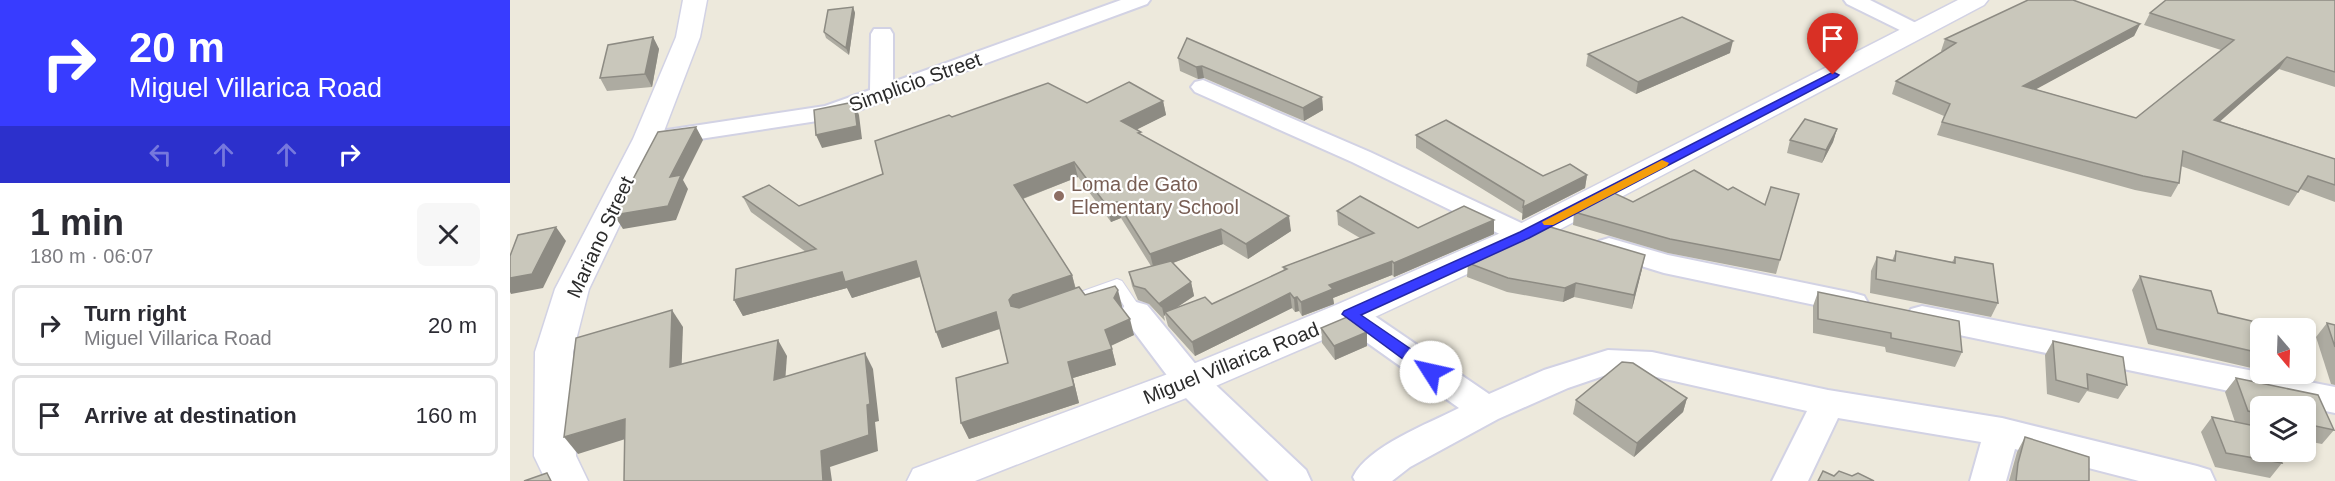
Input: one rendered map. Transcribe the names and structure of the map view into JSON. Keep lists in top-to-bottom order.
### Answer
{
  "streets": {
    "main road": ["Mariano Street", "Miguel Villarica Road"],
    "street": ["Simplicio Street"]
  },
  "crossings": [
    ["Simplicio Street", "Mariano Street"]
  ],
  "places": ["Loma de Gato Elementary School"],
  "north": "bottom",
  "page": {
    "turn": ["20 m", "Miguel Villarica Road"],
    "heading": ["1 min", "180 m · 06:07"],
    "list": [
      {
        "name": "Turn right",
        "note": "Miguel Villarica Road",
        "value": "20 m"
      },
      {
        "name": "Arrive at destination",
        "value": "160 m"
      }
    ]
  }
}
